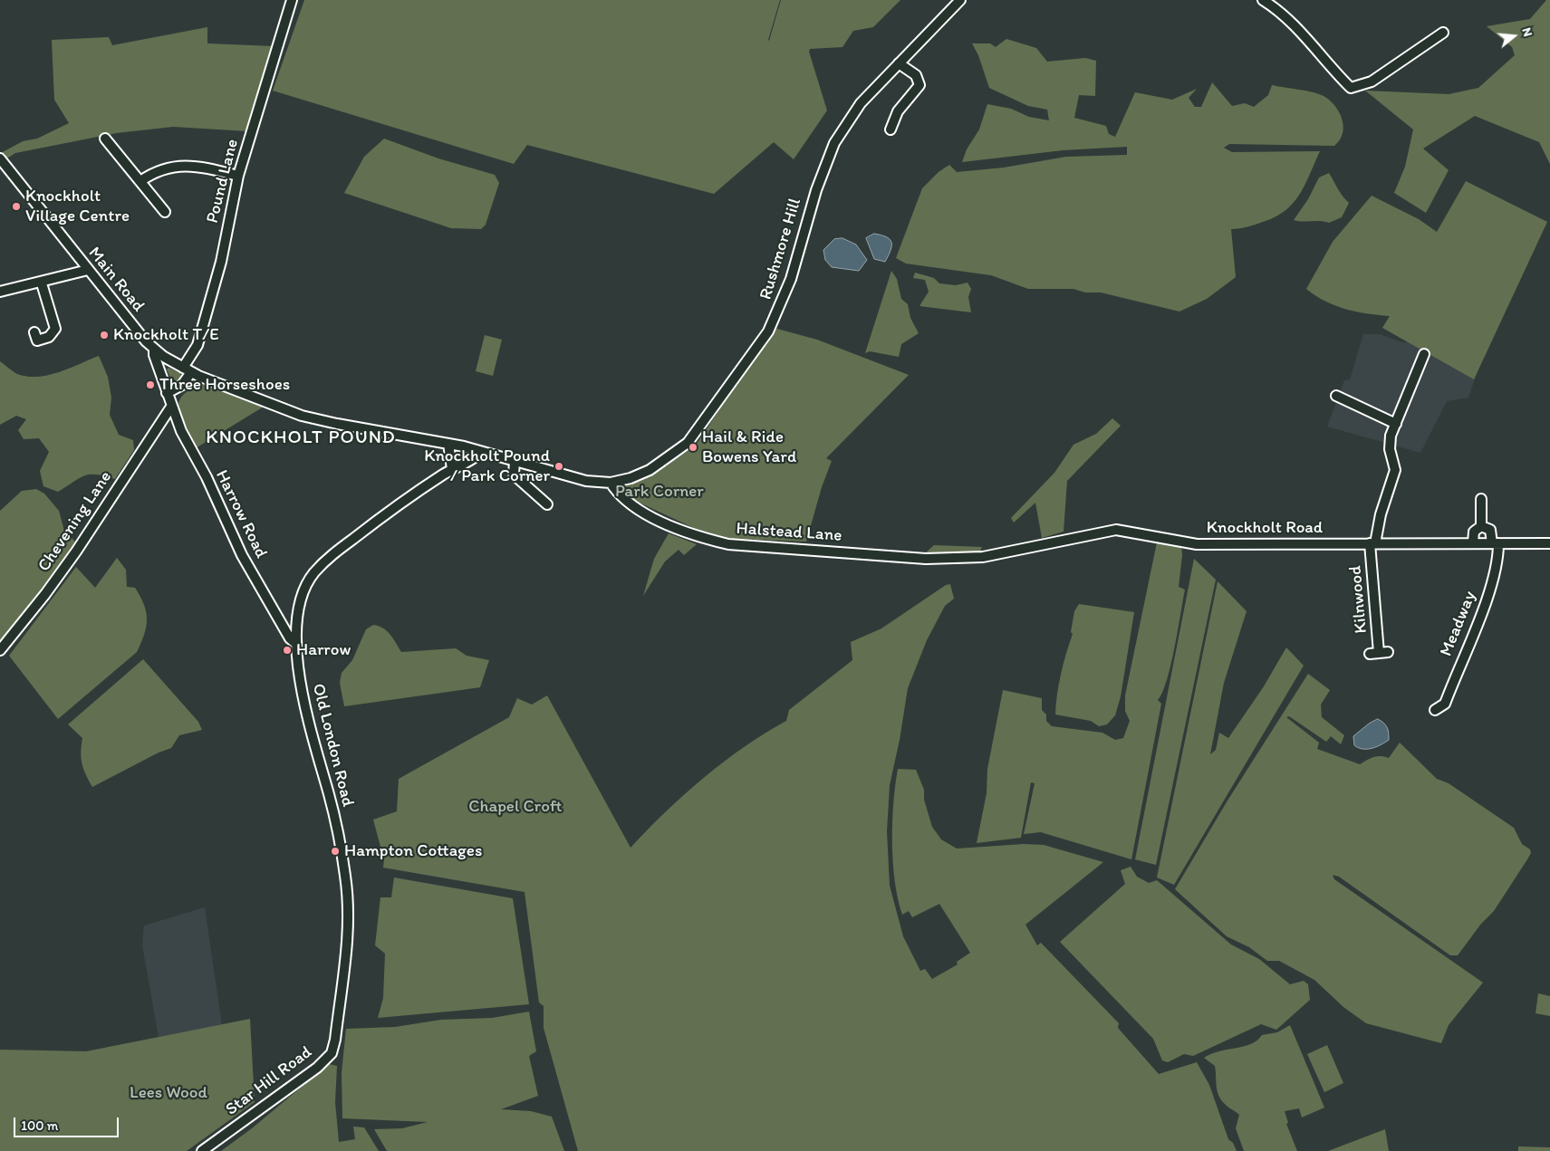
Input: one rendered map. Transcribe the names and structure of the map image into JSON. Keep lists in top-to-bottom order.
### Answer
{
  "streets": {
    "street": [
      "Pound Lane",
      "Rushmore Hill",
      "Main Road",
      "Harrow Road",
      "Chevening Lane",
      "Knockholt Road",
      "Halstead Lane",
      "Kilnwood",
      "Meadway",
      "Old London Road",
      "Star Hill Road"
    ]
  },
  "crossings": [
    ["Pound Lane", "Main Road"],
    ["Pound Lane", "Harrow Road"],
    ["Rushmore Hill", "Main Road"],
    ["Rushmore Hill", "Halstead Lane"],
    ["Rushmore Hill", "Old London Road"],
    ["Main Road", "Harrow Road"],
    ["Harrow Road", "Chevening Lane"],
    ["Harrow Road", "Old London Road"],
    ["Knockholt Road", "Halstead Lane"],
    ["Knockholt Road", "Kilnwood"],
    ["Knockholt Road", "Meadway"],
    ["Old London Road", "Star Hill Road"]
  ],
  "districts": ["KNOCKHOLT POUND"],
  "parks": ["Park Corner", "Chapel Croft", "Lees Wood"],
  "places": [
    "Knockholt Village Centre",
    "Knockholt T/E",
    "Three Horseshoes",
    "Hail & Ride Bowens Yard",
    "Knockholt Pound / Park Corner",
    "Harrow",
    "Hampton Cottages"
  ],
  "scale_bar": "100 m",
  "north": "right"
}
